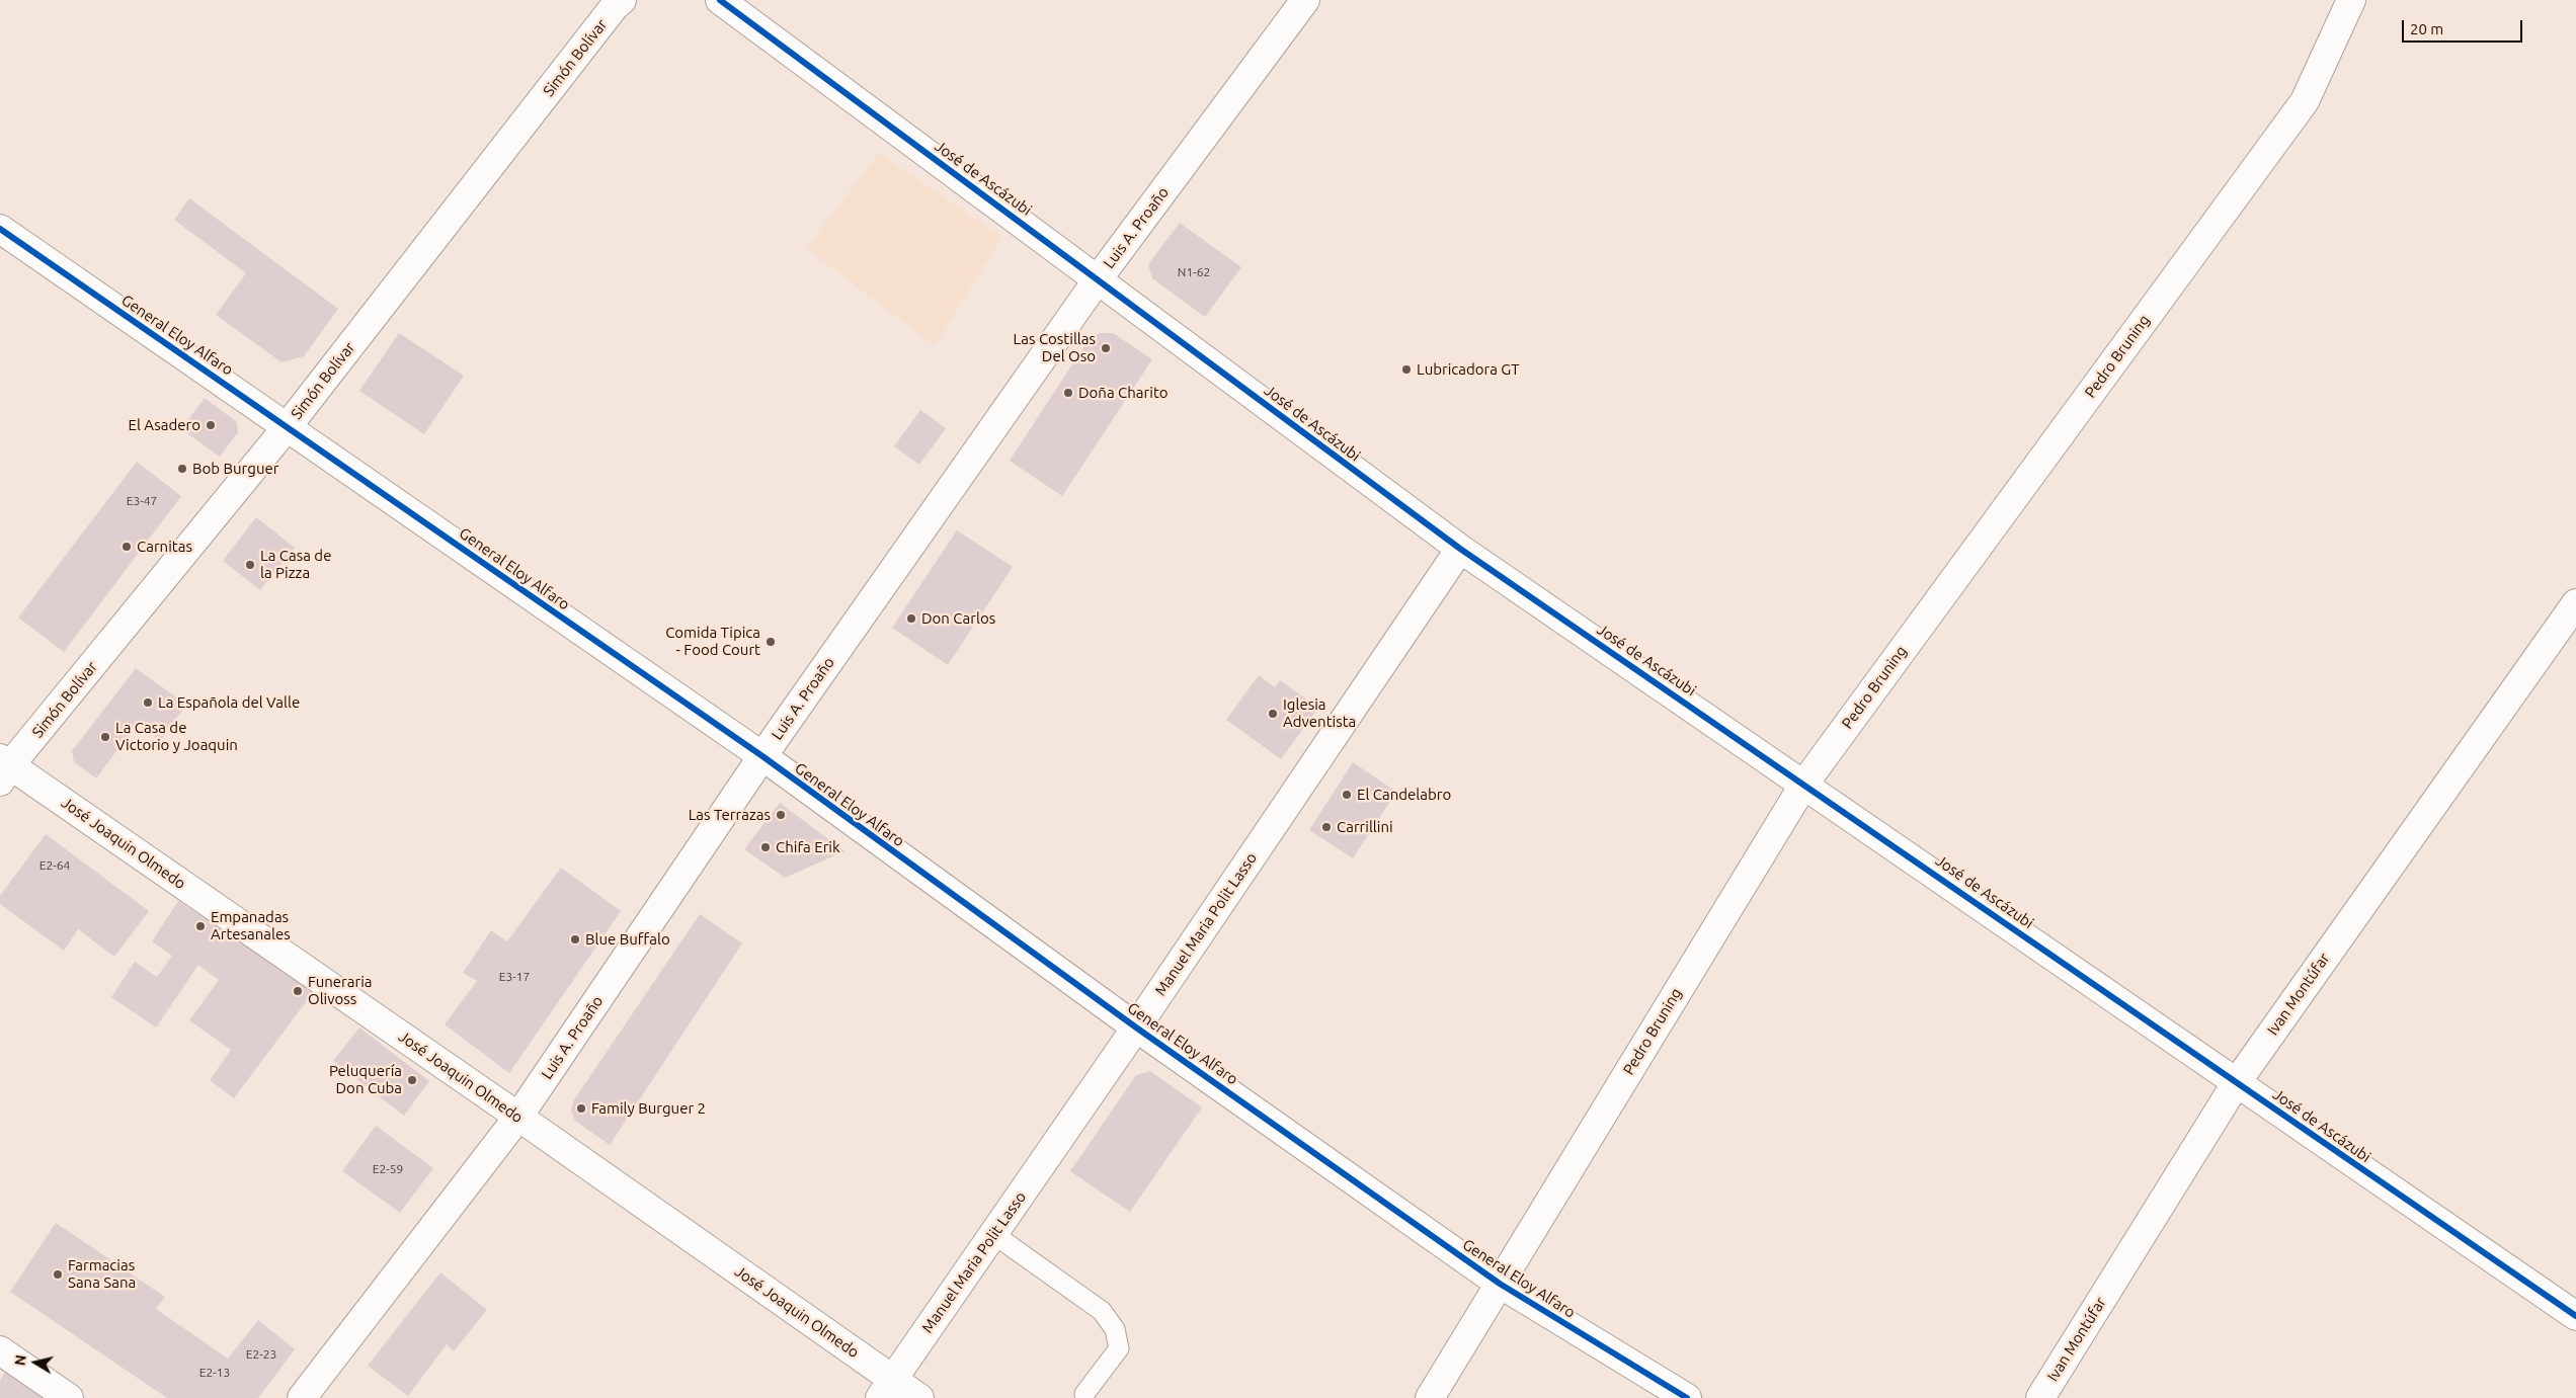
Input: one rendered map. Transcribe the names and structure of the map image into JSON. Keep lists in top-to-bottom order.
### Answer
{
  "streets": {
    "street": [
      "Simón Bolívar",
      "José de Ascázubi",
      "Luis A. Proaño",
      "General Eloy Alfaro",
      "Pedro Bruning",
      "José Joaquin Olmedo",
      "Manuel Maria Polit Lasso",
      "Ivan Montúfar"
    ]
  },
  "crossings": [
    ["Simón Bolívar", "General Eloy Alfaro"],
    ["Simón Bolívar", "José Joaquin Olmedo"],
    ["José de Ascázubi", "Luis A. Proaño"],
    ["José de Ascázubi", "Pedro Bruning"],
    ["José de Ascázubi", "Manuel Maria Polit Lasso"],
    ["José de Ascázubi", "Ivan Montúfar"],
    ["Luis A. Proaño", "General Eloy Alfaro"],
    ["Luis A. Proaño", "José Joaquin Olmedo"],
    ["General Eloy Alfaro", "Pedro Bruning"],
    ["General Eloy Alfaro", "Manuel Maria Polit Lasso"],
    ["José Joaquin Olmedo", "Manuel Maria Polit Lasso"]
  ],
  "places": [
    "Las Costillas Del Oso",
    "Lubricadora GT",
    "Doña Charito",
    "El Asadero",
    "Bob Burguer",
    "Carnitas",
    "La Casa de la Pizza",
    "Don Carlos",
    "Comida Tipica - Food Court",
    "La Española del Valle",
    "Iglesia Adventista",
    "La Casa de Victorio y Joaquin",
    "El Candelabro",
    "Las Terrazas",
    "Carrillini",
    "Chifa Erik",
    "Empanadas Artesanales",
    "Blue Buffalo",
    "Funeraria Olivoss",
    "Peluquería Don Cuba",
    "Family Burguer 2",
    "Farmacias Sana Sana"
  ],
  "house_numbers": [
    "N1-62",
    "E3-47",
    "E2-64",
    "E3-17",
    "E2-59",
    "E2-23",
    "E2-13"
  ],
  "scale_bar": "20 m",
  "north": "left"
}
